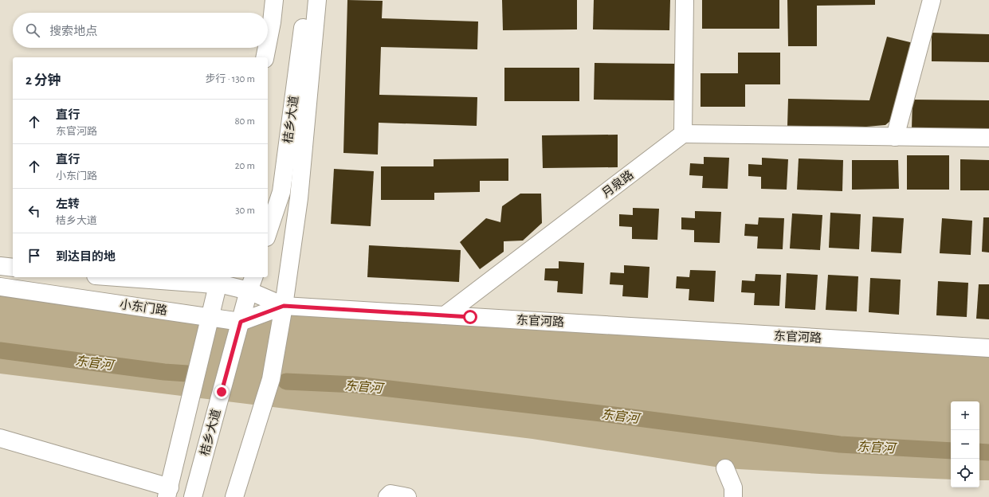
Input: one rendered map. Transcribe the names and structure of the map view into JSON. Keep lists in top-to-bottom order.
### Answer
{
  "streets": {
    "street": [
      "桔乡大道",
      "月泉路",
      "小东门路",
      "东官河路"
    ]
  },
  "crossings": [
    ["桔乡大道", "小东门路"],
    ["桔乡大道", "东官河路"],
    ["月泉路", "东官河路"],
    ["小东门路", "东官河路"]
  ],
  "water": ["东官河"],
  "page": {
    "search": "搜索地点",
    "heading": ["2 分钟", "步行 · 130 m"],
    "list": [
      ["直行", "东官河路", "80 m"],
      ["直行", "小东门路", "20 m"],
      ["左转", "桔乡大道", "30 m"],
      "到达目的地"
    ],
    "map_buttons": ["+", "−"]
  }
}
